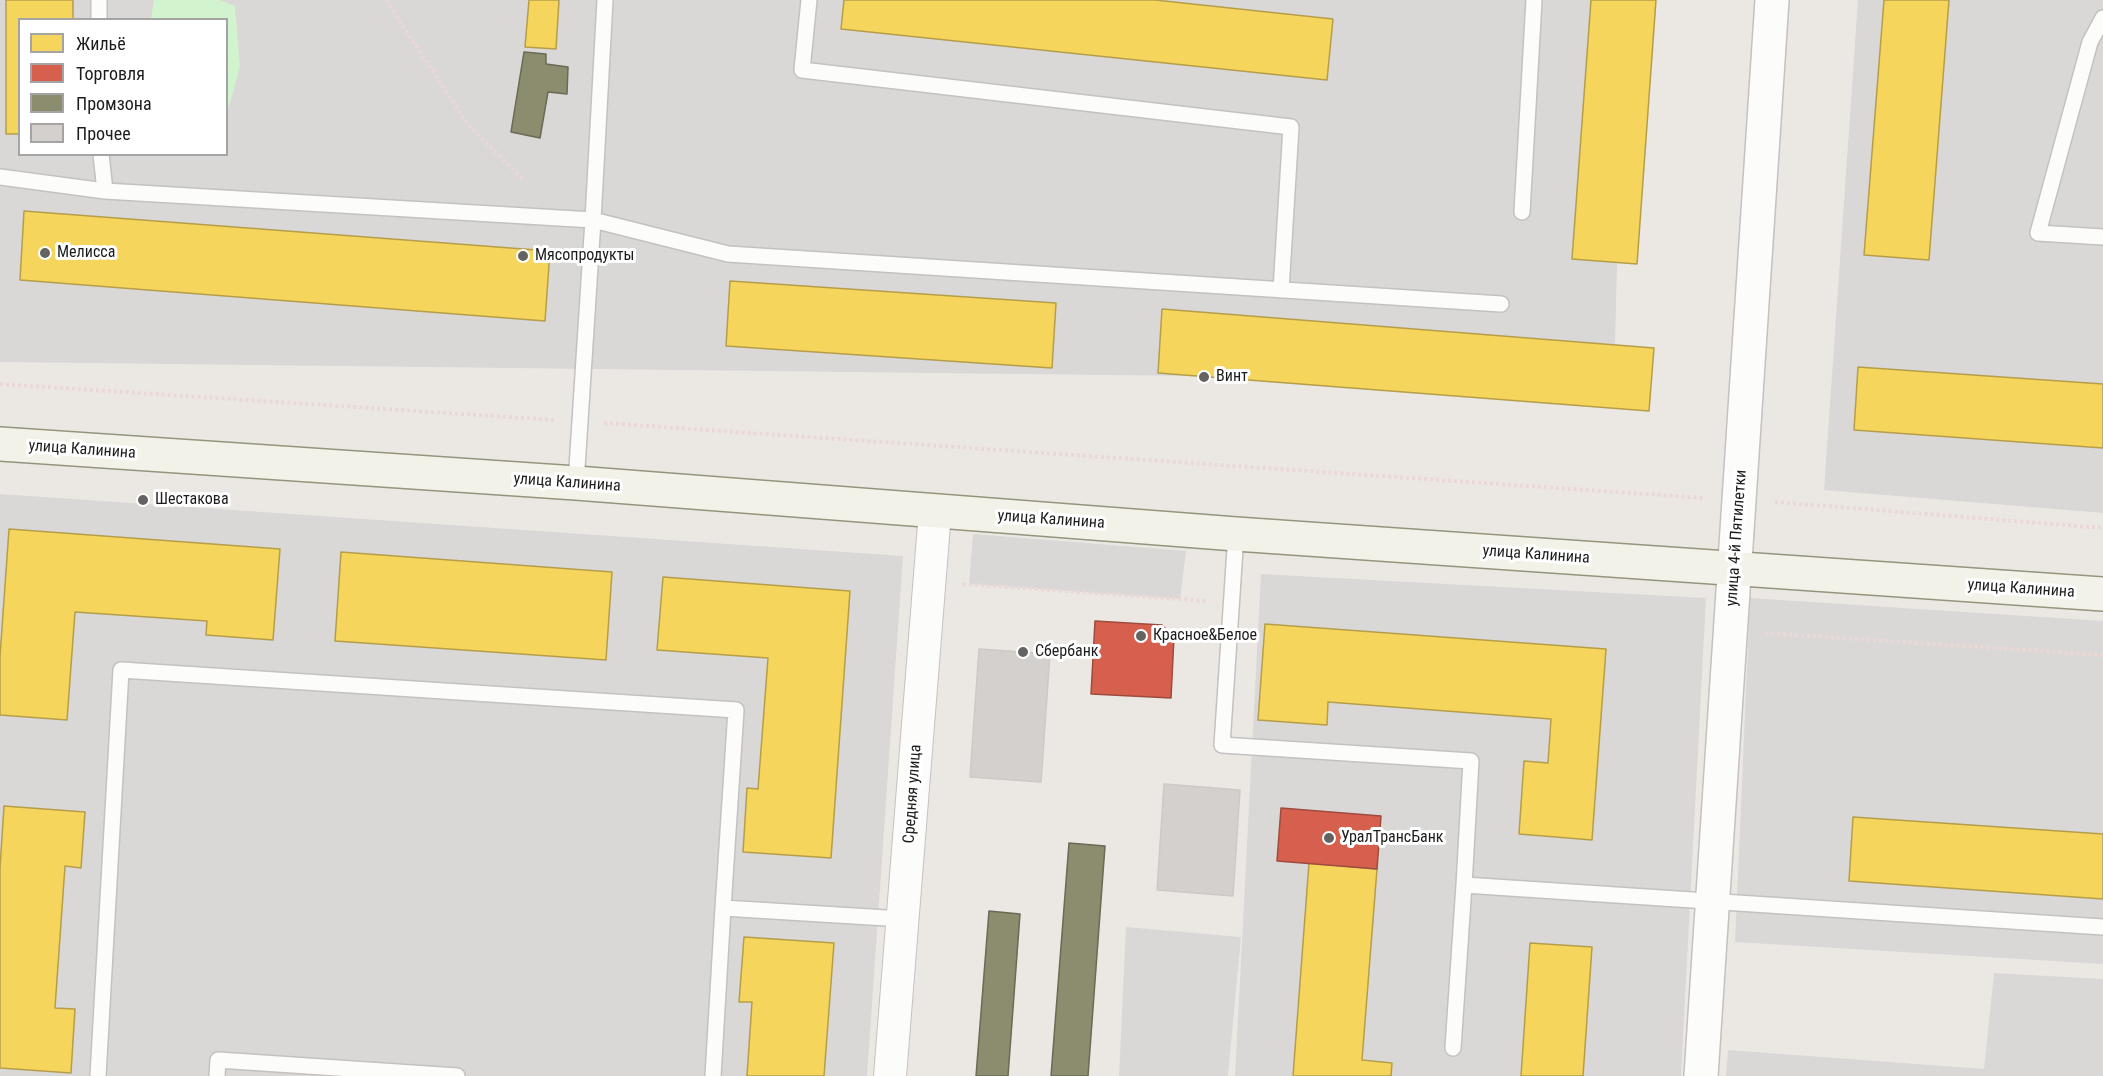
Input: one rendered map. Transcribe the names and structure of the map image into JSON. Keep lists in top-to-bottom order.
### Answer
{
  "streets": {
    "main road": ["улица Калинина"],
    "street": ["улица 4-й Пятилетки", "Средняя улица"]
  },
  "crossings": [
    ["улица Калинина", "улица 4-й Пятилетки"],
    ["улица Калинина", "Средняя улица"]
  ],
  "places": [
    "Мелисса",
    "Мясопродукты",
    "Винт",
    "Шестакова",
    "Красное&Белое",
    "Сбербанк",
    "УралТрансБанк"
  ],
  "legend": [
    "Жильё",
    "Торговля",
    "Промзона",
    "Прочее"
  ]
}
